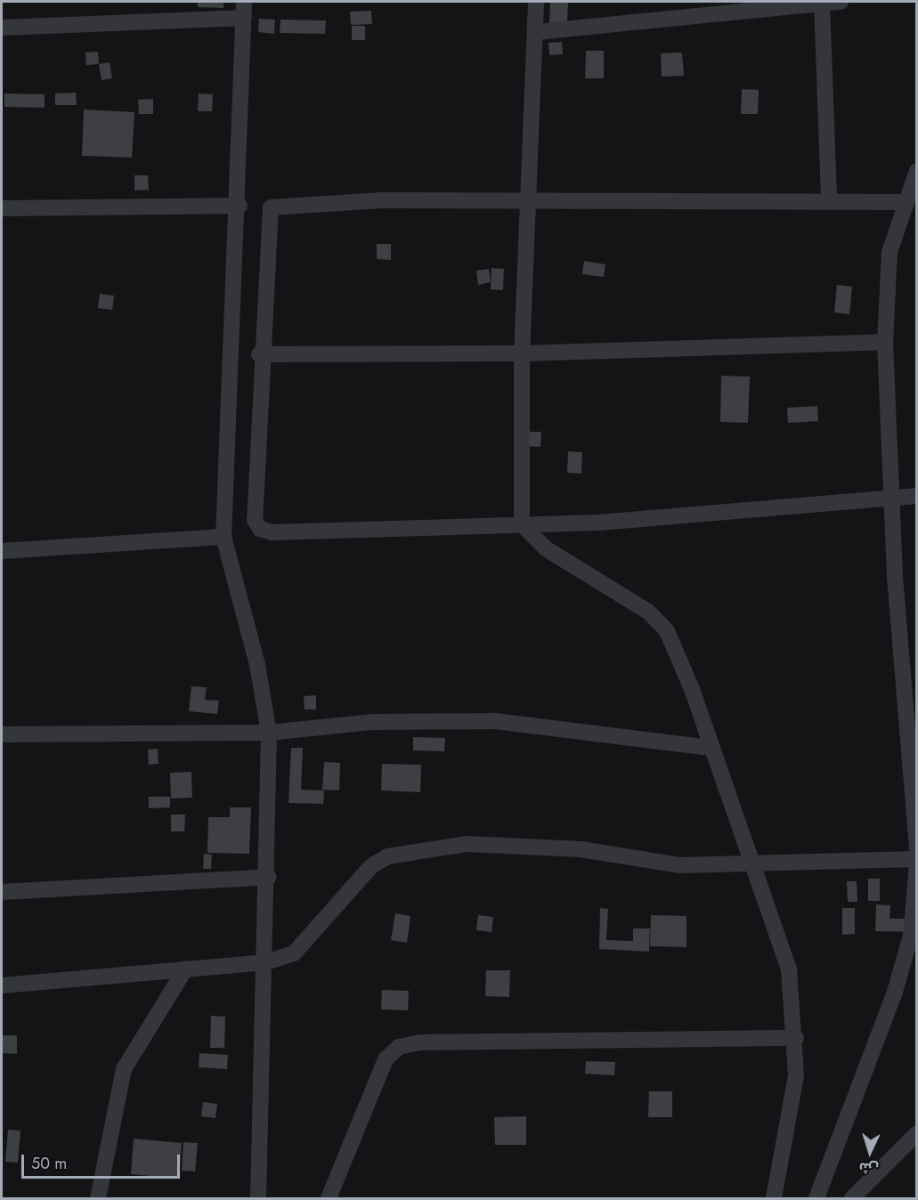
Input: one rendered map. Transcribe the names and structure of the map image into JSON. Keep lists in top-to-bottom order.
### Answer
{
  "scale_bar": "50 m",
  "north": "bottom"
}
